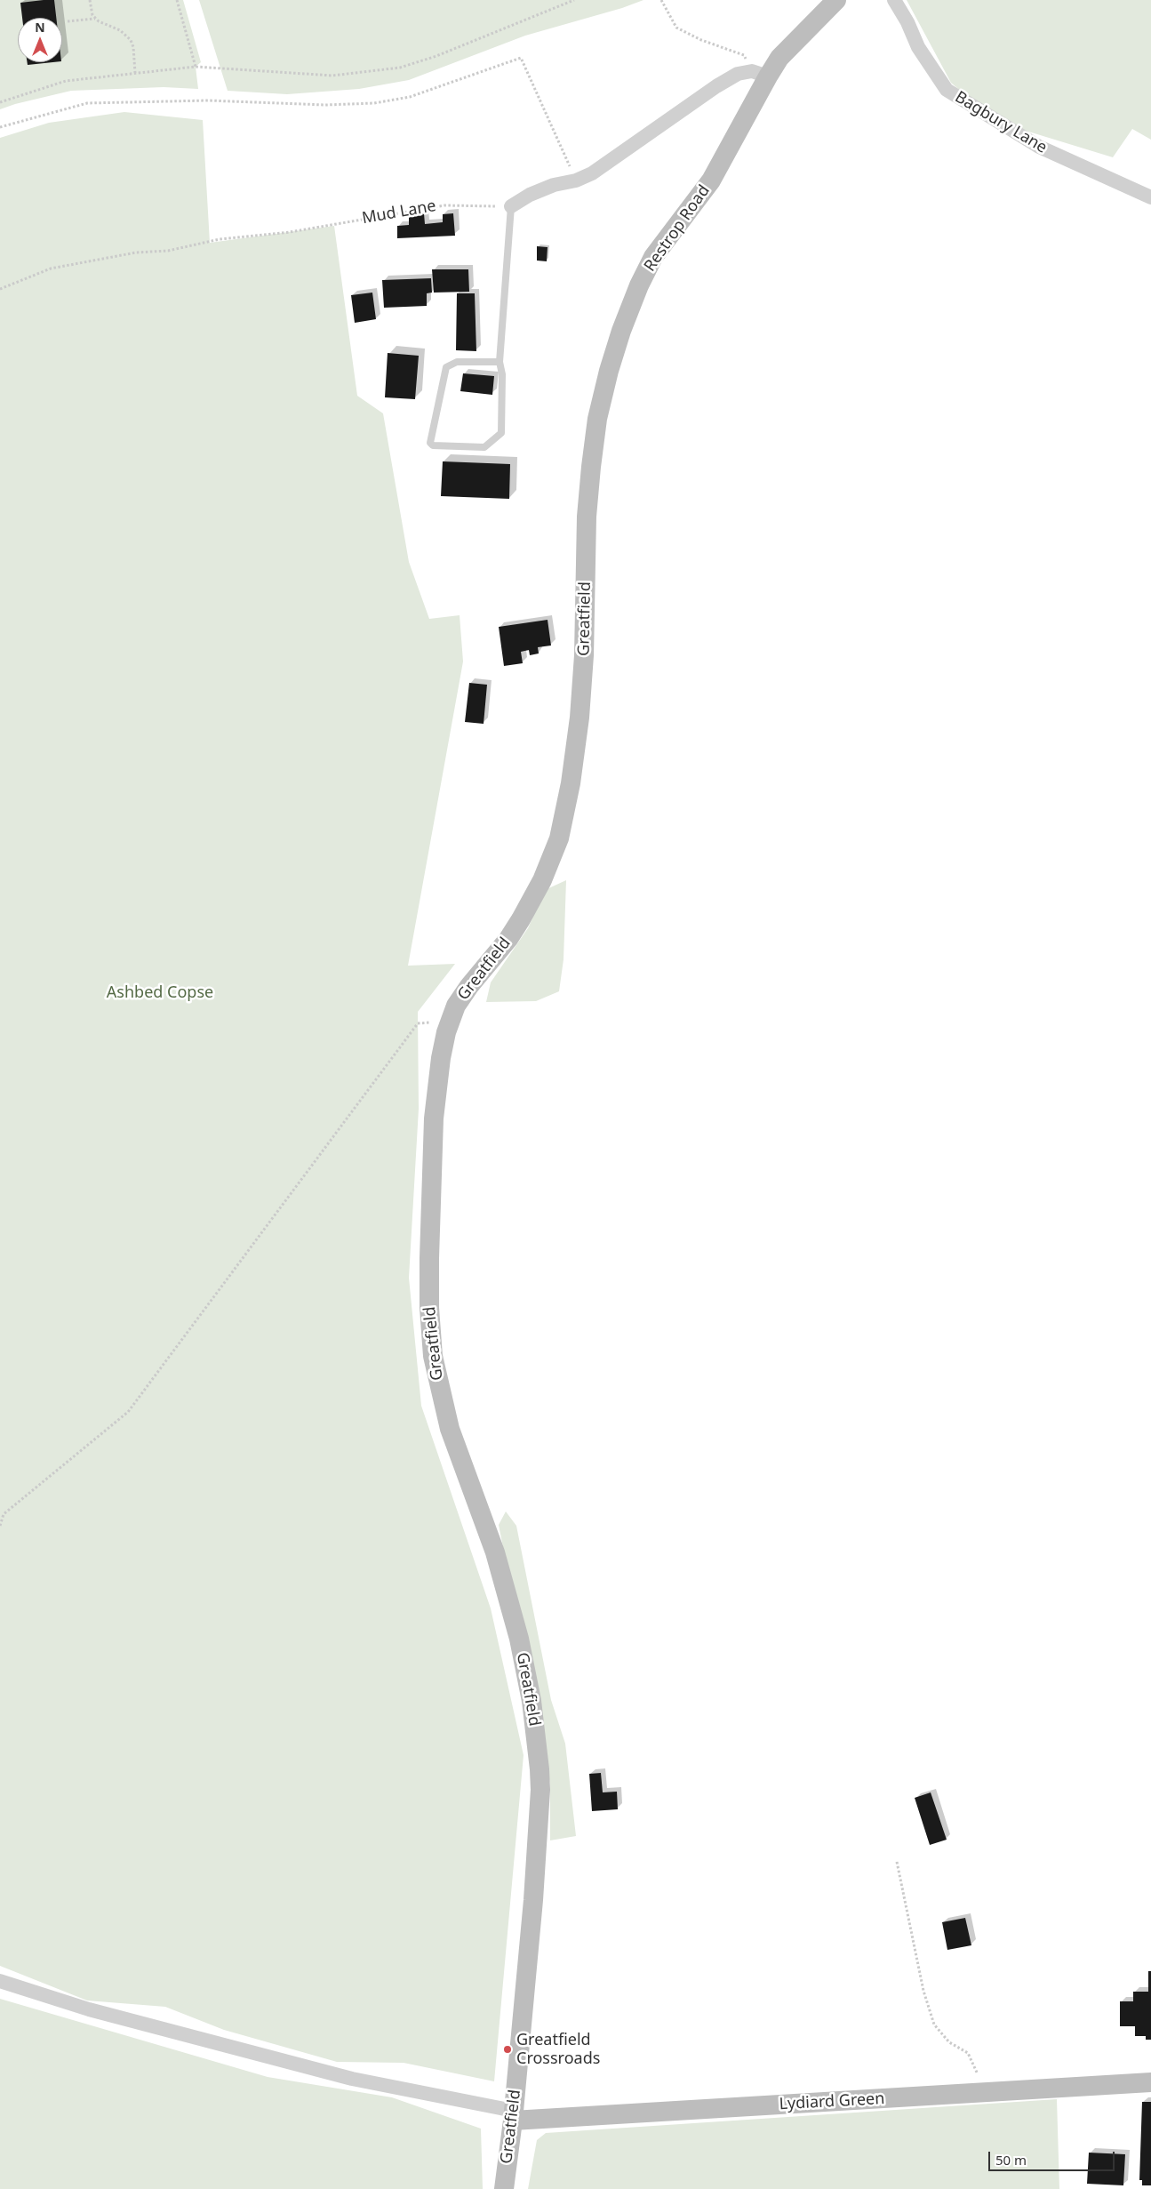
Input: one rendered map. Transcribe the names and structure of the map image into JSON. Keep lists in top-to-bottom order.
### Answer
{
  "streets": {
    "street": [
      "Bagbury Lane",
      "Restrop Road",
      "Greatfield",
      "Lydiard Green"
    ],
    "path": ["Mud Lane"]
  },
  "crossings": [
    ["Restrop Road", "Greatfield"],
    ["Greatfield", "Lydiard Green"]
  ],
  "parks": ["Ashbed Copse"],
  "places": ["Greatfield Crossroads"],
  "scale_bar": "50 m",
  "north": "top"
}
